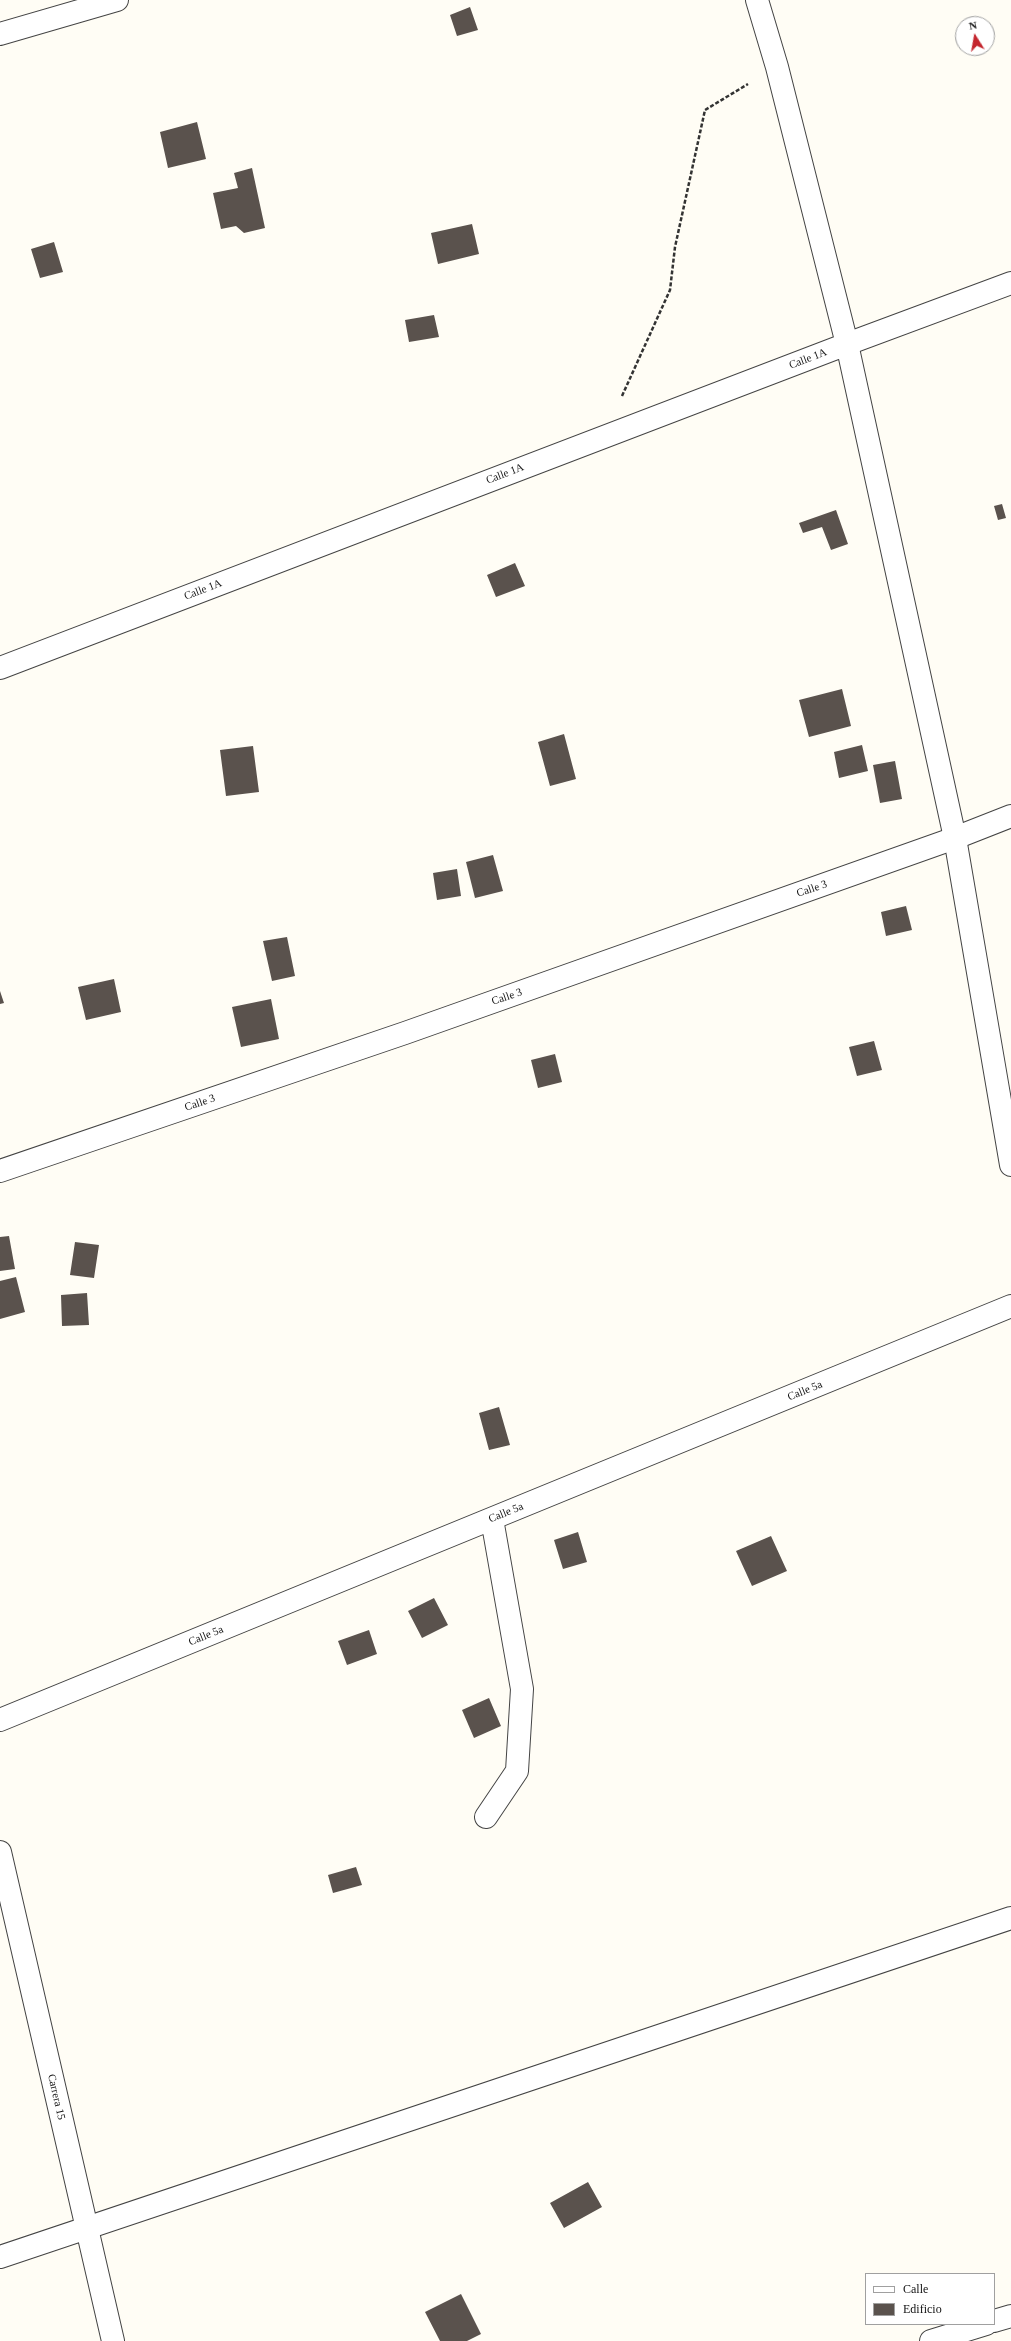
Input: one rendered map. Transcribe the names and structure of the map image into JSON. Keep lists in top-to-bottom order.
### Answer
{
  "streets": {
    "street": [
      "Calle 1A",
      "Calle 3",
      "Calle 5a",
      "Carrera 15"
    ]
  },
  "legend": ["Calle", "Edificio"],
  "north": "top"
}
